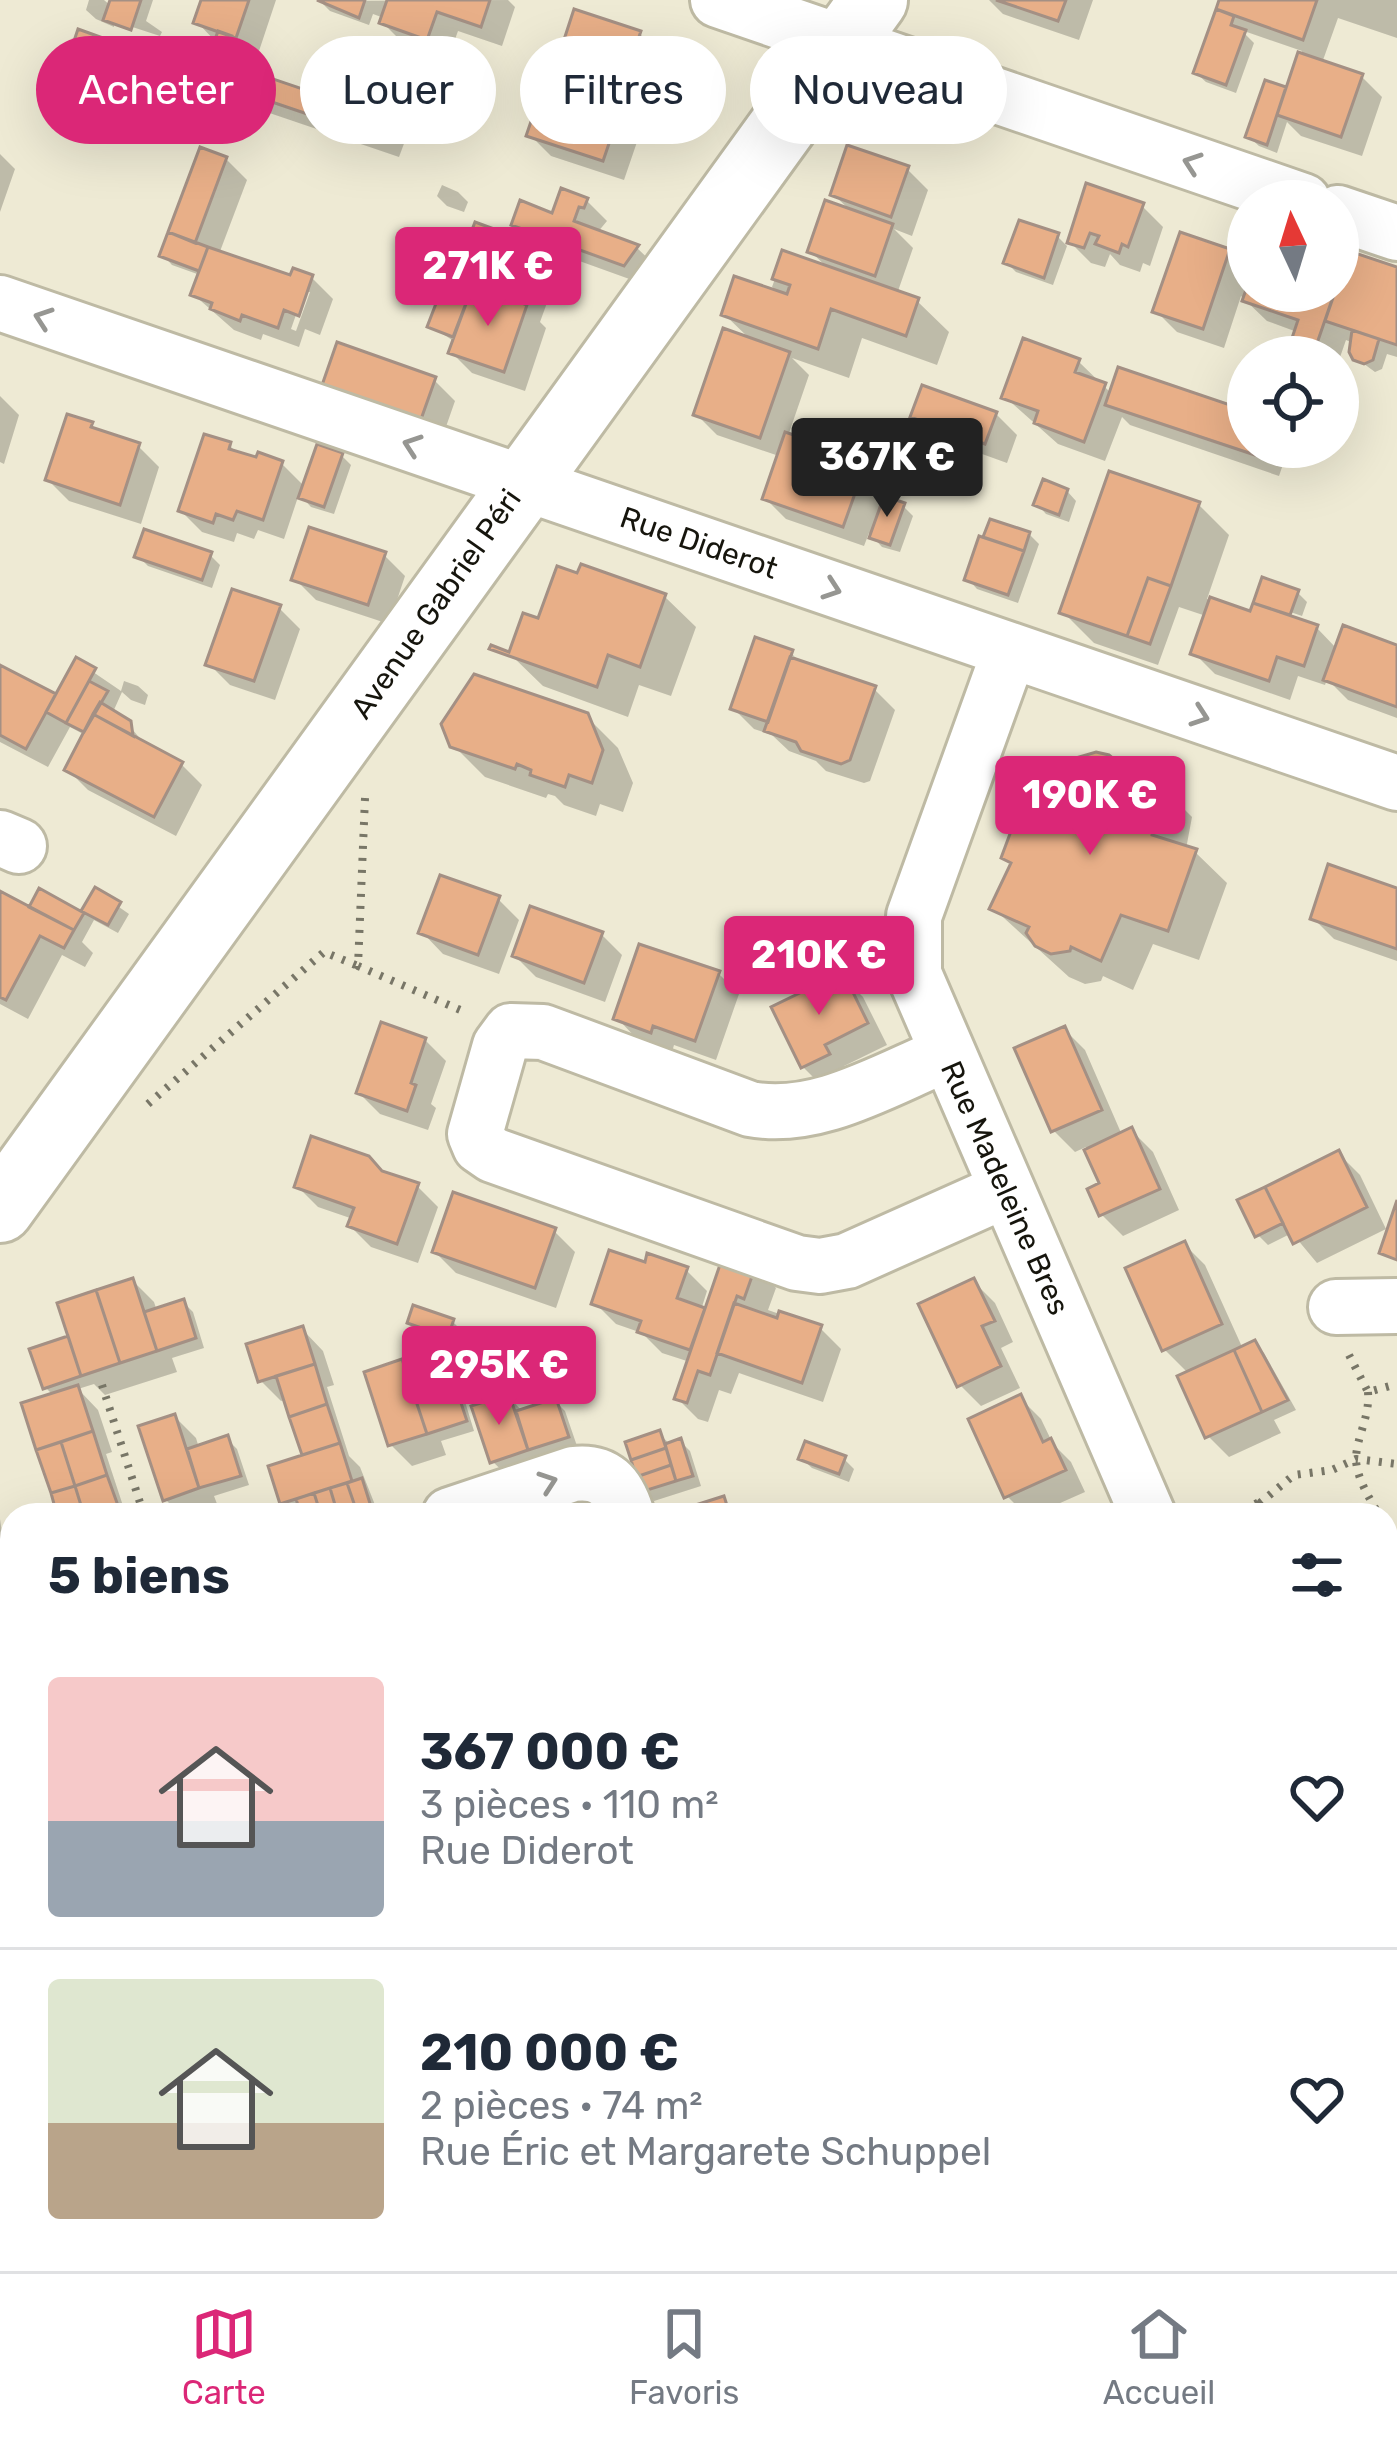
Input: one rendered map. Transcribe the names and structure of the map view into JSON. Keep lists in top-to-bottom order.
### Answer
{
  "streets": {
    "main road": ["Avenue Gabriel Péri"],
    "street": ["Rue Diderot", "Rue Madeleine Bres"]
  },
  "crossings": [
    ["Rue Diderot", "Avenue Gabriel Péri"],
    ["Rue Diderot", "Rue Madeleine Bres"]
  ],
  "north": "top",
  "page": {
    "chip": [
      "Acheter",
      "Louer",
      "Filtres",
      "Nouveau"
    ],
    "price": [
      "271K €",
      "367K €",
      "190K €",
      "210K €",
      "295K €"
    ],
    "heading": "5 biens",
    "list": [
      {
        "name": "367 000 €",
        "note": "3 pièces · 110 m² · Rue Diderot"
      },
      {
        "name": "210 000 €",
        "note": "2 pièces · 74 m² · Rue Éric et Margarete Schuppel"
      }
    ],
    "tabs": ["Carte", "Favoris", "Accueil"]
  }
}
